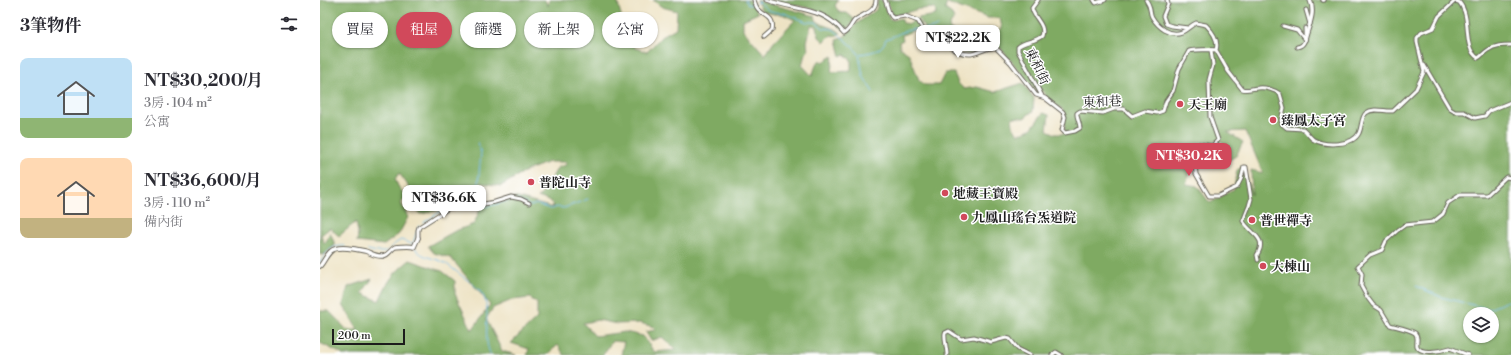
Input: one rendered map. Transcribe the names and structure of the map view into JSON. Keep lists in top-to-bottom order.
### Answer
{
  "streets": {
    "street": ["東和街", "東和巷"]
  },
  "crossings": [
    ["東和街", "東和巷"]
  ],
  "places": [
    "天王廟",
    "臻鳳太子宮",
    "普陀山寺",
    "地藏王寶殿",
    "九鳳山瑤台炁道院",
    "普世禪寺",
    "大棟山"
  ],
  "scale_bar": "200 m",
  "page": {
    "heading": "3筆物件",
    "chip": [
      "買屋",
      "租屋",
      "篩選",
      "新上架",
      "公寓"
    ],
    "price": ["NT$22.2K", "NT$30.2K", "NT$36.6K"],
    "list": [
      {
        "name": "NT$30,200/月",
        "note": "3房 · 104 m² · 公寓"
      },
      {
        "name": "NT$36,600/月",
        "note": "3房 · 110 m² · 備內街"
      }
    ],
    "scale": "200 m"
  }
}
